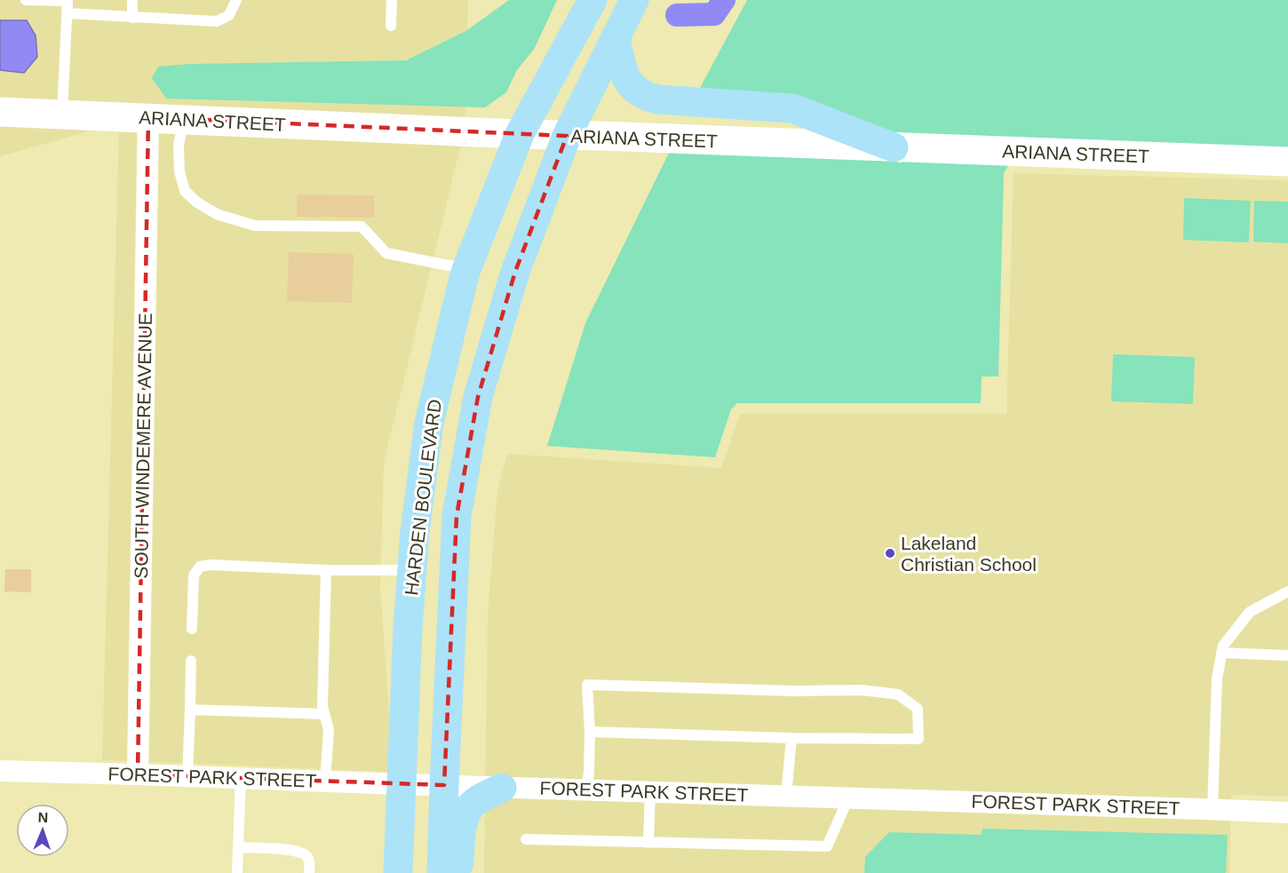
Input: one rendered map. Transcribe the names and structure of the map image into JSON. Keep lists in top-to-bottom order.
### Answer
{
  "streets": {
    "main road": ["HARDEN BOULEVARD"],
    "street": ["ARIANA STREET", "SOUTH WINDEMERE AVENUE", "FOREST PARK STREET"]
  },
  "crossings": [
    ["ARIANA STREET", "SOUTH WINDEMERE AVENUE"],
    ["ARIANA STREET", "HARDEN BOULEVARD"],
    ["SOUTH WINDEMERE AVENUE", "FOREST PARK STREET"],
    ["HARDEN BOULEVARD", "FOREST PARK STREET"]
  ],
  "places": ["Lakeland Christian School"],
  "north": "top"
}
